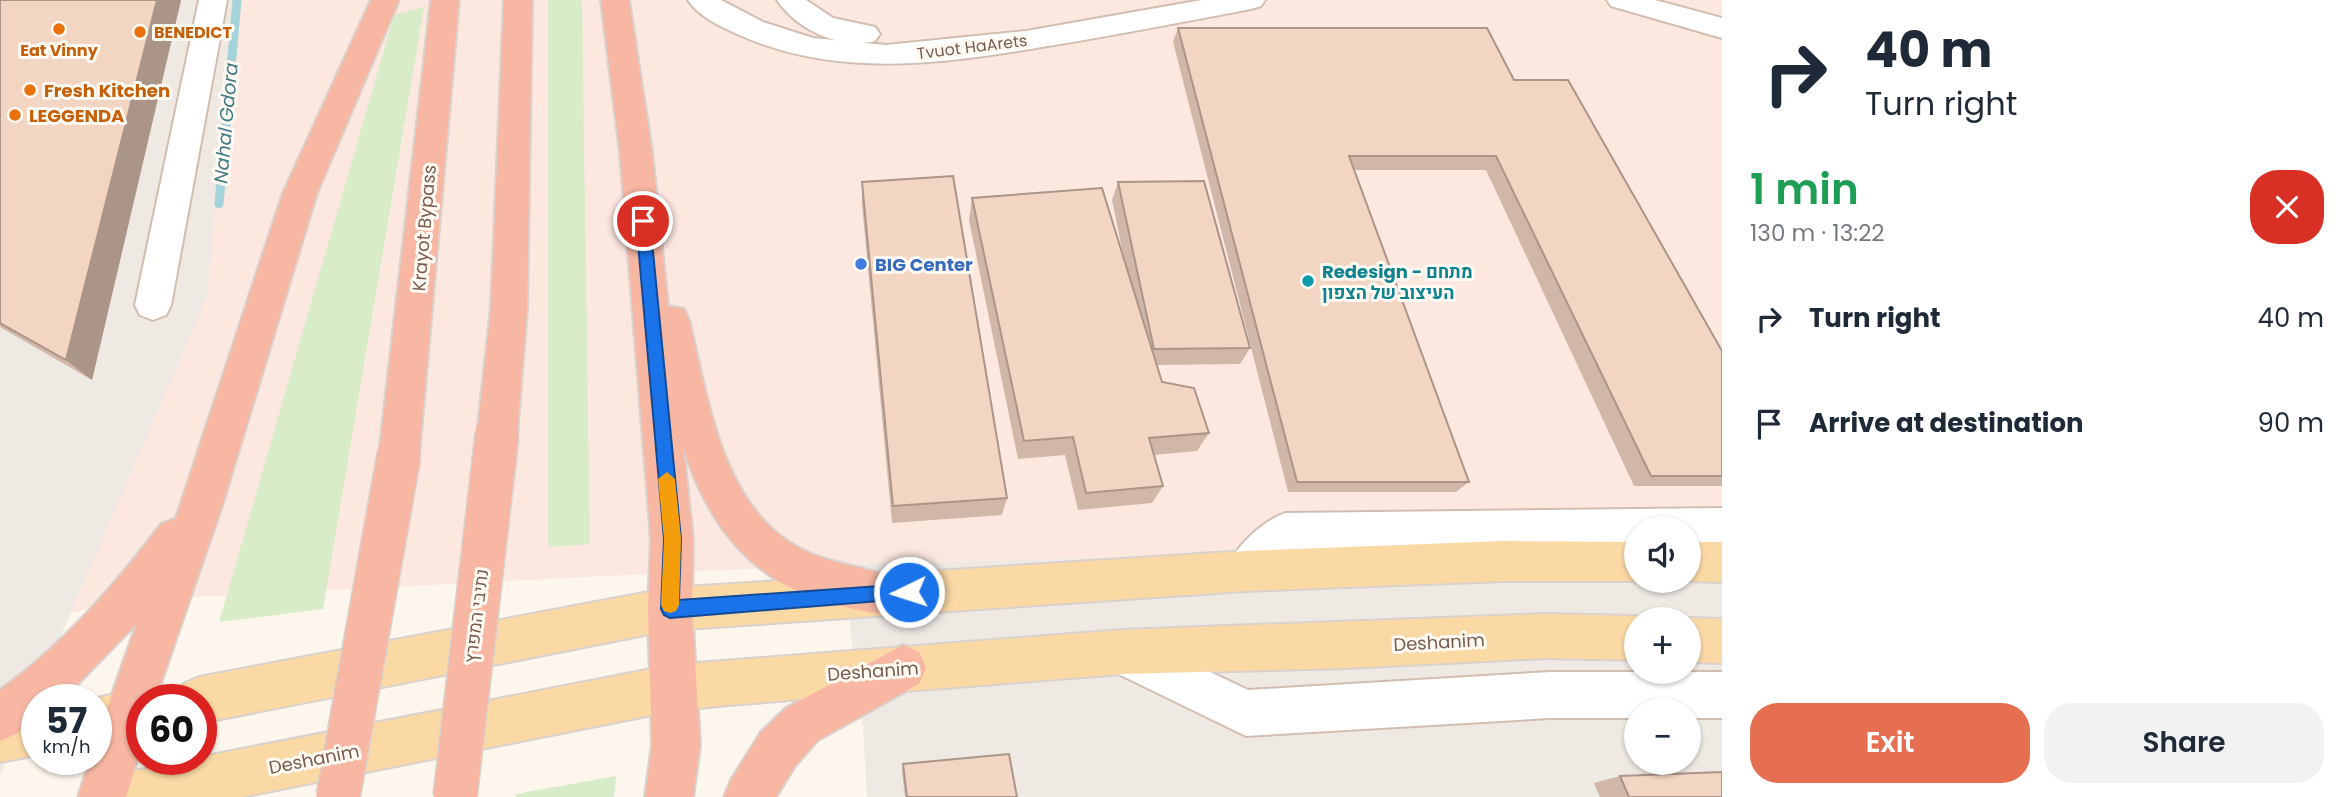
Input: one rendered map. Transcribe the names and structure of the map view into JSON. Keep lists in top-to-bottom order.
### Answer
{
  "streets": {
    "highway": ["Krayot Bypass", "נתיבי המפרץ"],
    "main road": ["Deshanim"],
    "street": ["Tvuot HaArets"]
  },
  "water": ["Nahal Gdora"],
  "places": [
    "Eat Vinny",
    "BENEDICT",
    "Fresh Kitchen",
    "LEGGENDA",
    "BIG Center",
    "Redesign - מתחם העיצוב של הצפון"
  ],
  "page": {
    "turn": ["40 m", "Turn right"],
    "heading": ["1 min", "130 m · 13:22"],
    "list": [
      {
        "name": "Turn right",
        "value": "40 m"
      },
      {
        "name": "Arrive at destination",
        "value": "90 m"
      }
    ],
    "map_buttons": ["+", "−"],
    "speed": "57 km/h",
    "limit": "60",
    "buttons": ["Exit", "Share"]
  }
}
